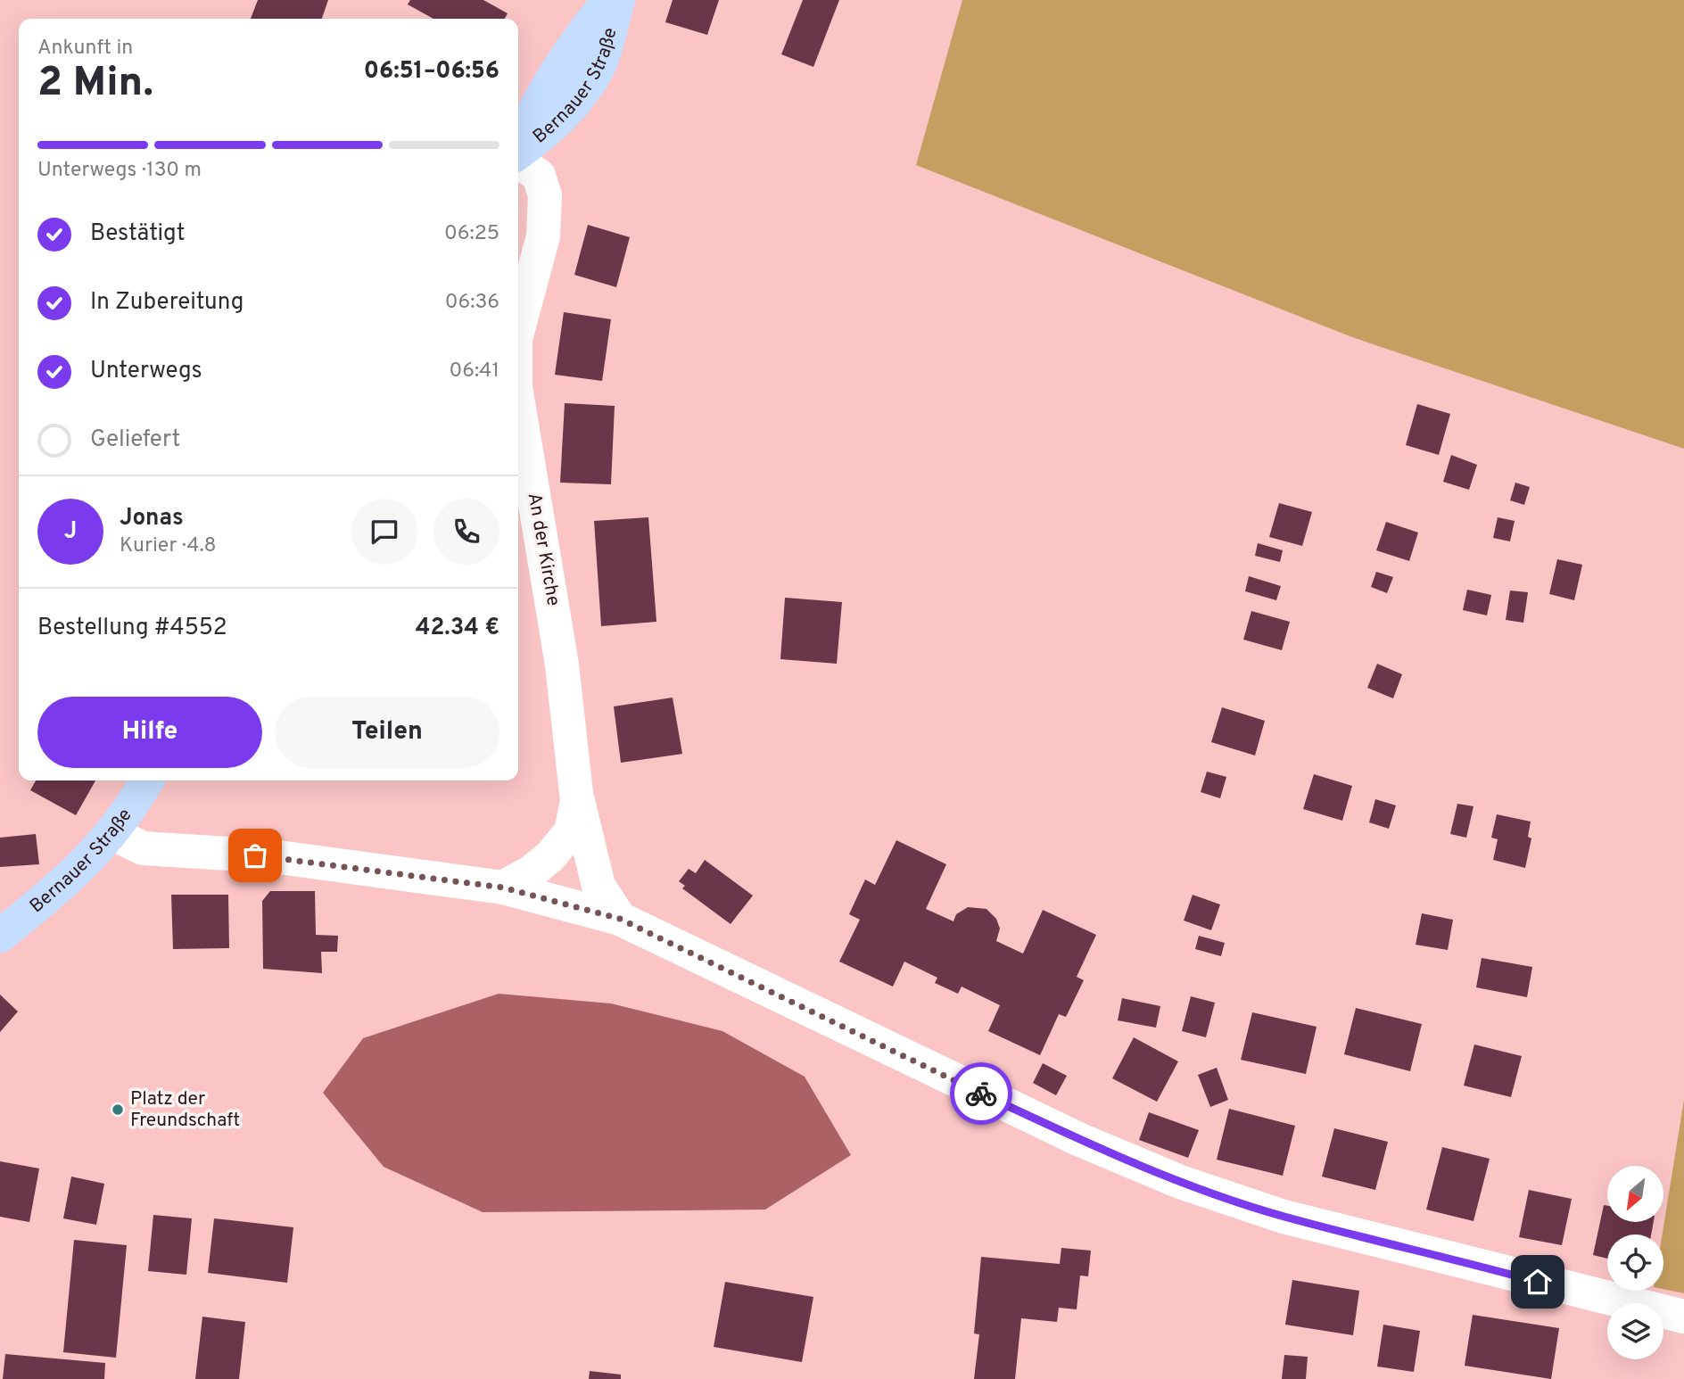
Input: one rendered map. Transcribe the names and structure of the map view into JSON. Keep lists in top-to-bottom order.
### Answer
{
  "streets": {
    "main road": ["Bernauer Straße"],
    "street": ["An der Kirche"]
  },
  "places": ["Platz der Freundschaft"],
  "north": "bottom left",
  "page": {
    "heading": ["2 Min.", "Ankunft in", "06:51–06:56"],
    "panel": [
      "Jonas",
      "Kurier · 4.8",
      "Bestellung #4552",
      "42.34 €"
    ],
    "bar": "Unterwegs · 130 m",
    "list": [
      ["Bestätigt", "06:25"],
      ["In Zubereitung", "06:36"],
      ["Unterwegs", "06:41"],
      "Geliefert"
    ],
    "round": "J",
    "buttons": ["Hilfe", "Teilen"]
  }
}
